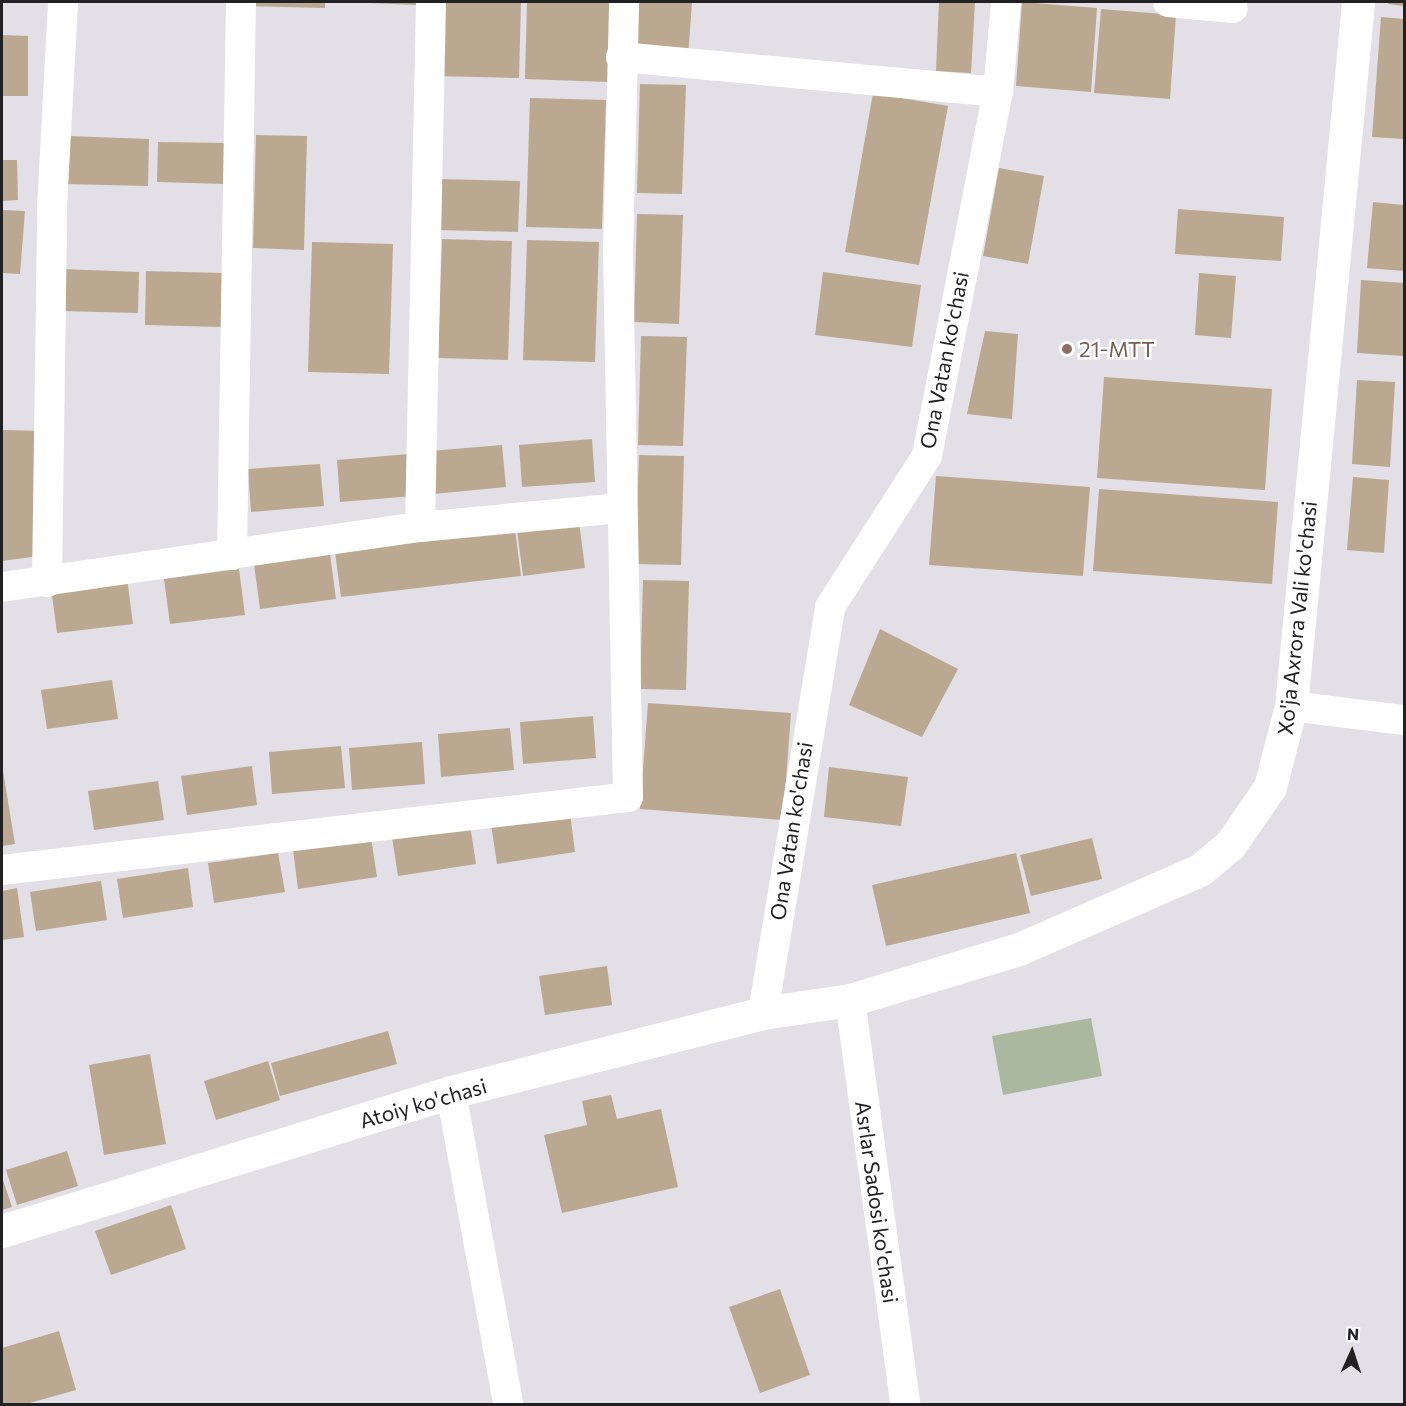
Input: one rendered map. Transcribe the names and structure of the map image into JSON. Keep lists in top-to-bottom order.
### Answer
{
  "streets": {
    "street": [
      "Ona Vatan ko'chasi",
      "Xo'ja Axrora Vali ko'chasi",
      "Atoiy ko'chasi",
      "Asrlar Sadosi ko'chasi"
    ]
  },
  "crossings": [
    ["Ona Vatan ko'chasi", "Atoiy ko'chasi"],
    ["Xo'ja Axrora Vali ko'chasi", "Atoiy ko'chasi"],
    ["Xo'ja Axrora Vali ko'chasi", "Asrlar Sadosi ko'chasi"],
    ["Atoiy ko'chasi", "Asrlar Sadosi ko'chasi"]
  ],
  "places": ["21-MTT"],
  "north": "top"
}
